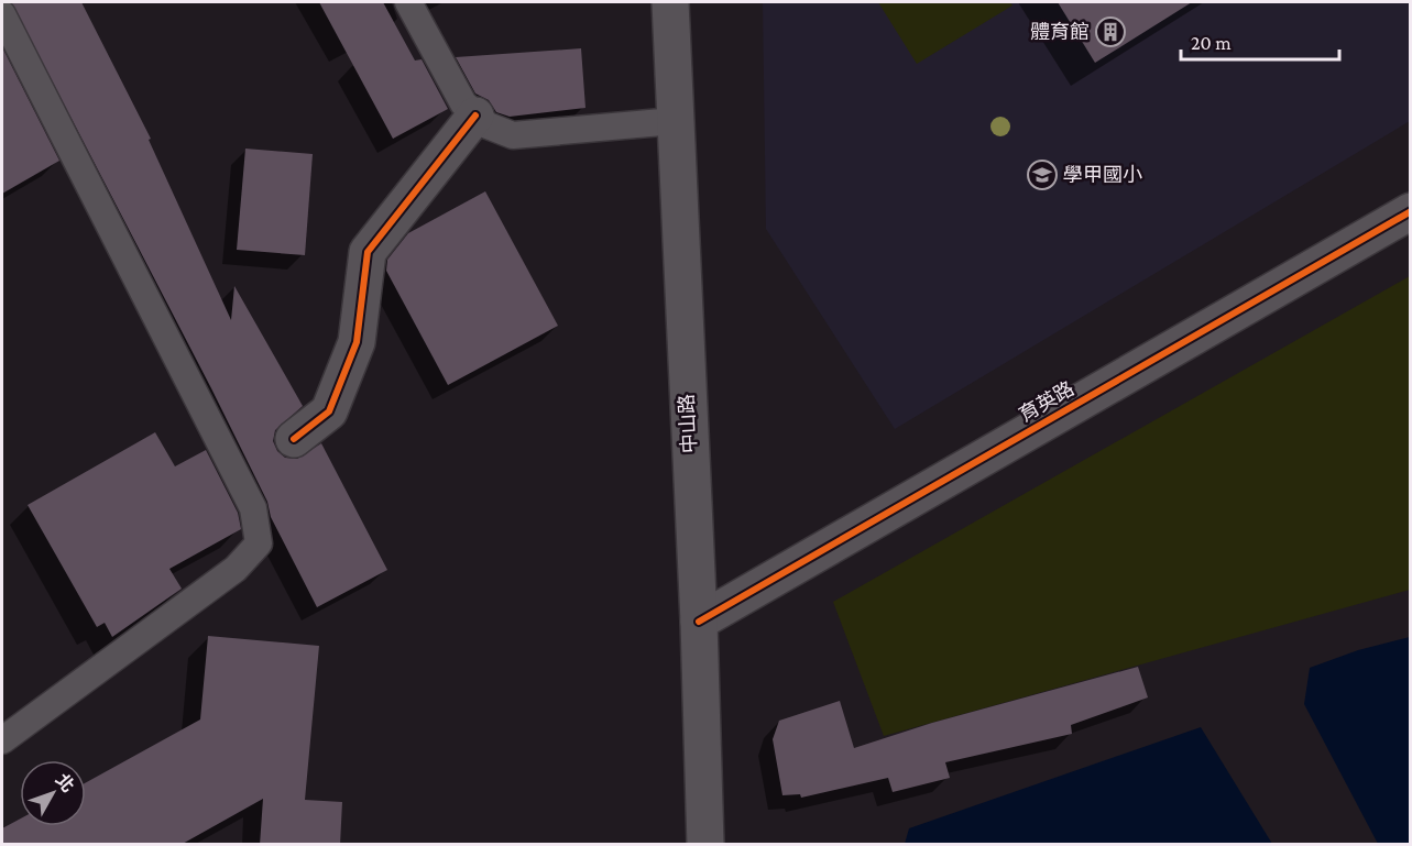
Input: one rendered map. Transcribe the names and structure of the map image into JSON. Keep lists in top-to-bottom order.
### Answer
{
  "streets": {
    "street": ["育英路", "中山路"]
  },
  "crossings": [
    ["育英路", "中山路"]
  ],
  "places": {
    "building": ["體育館"],
    "school or university": ["學甲國小"]
  },
  "scale_bar": "20 m",
  "north": "top right"
}
